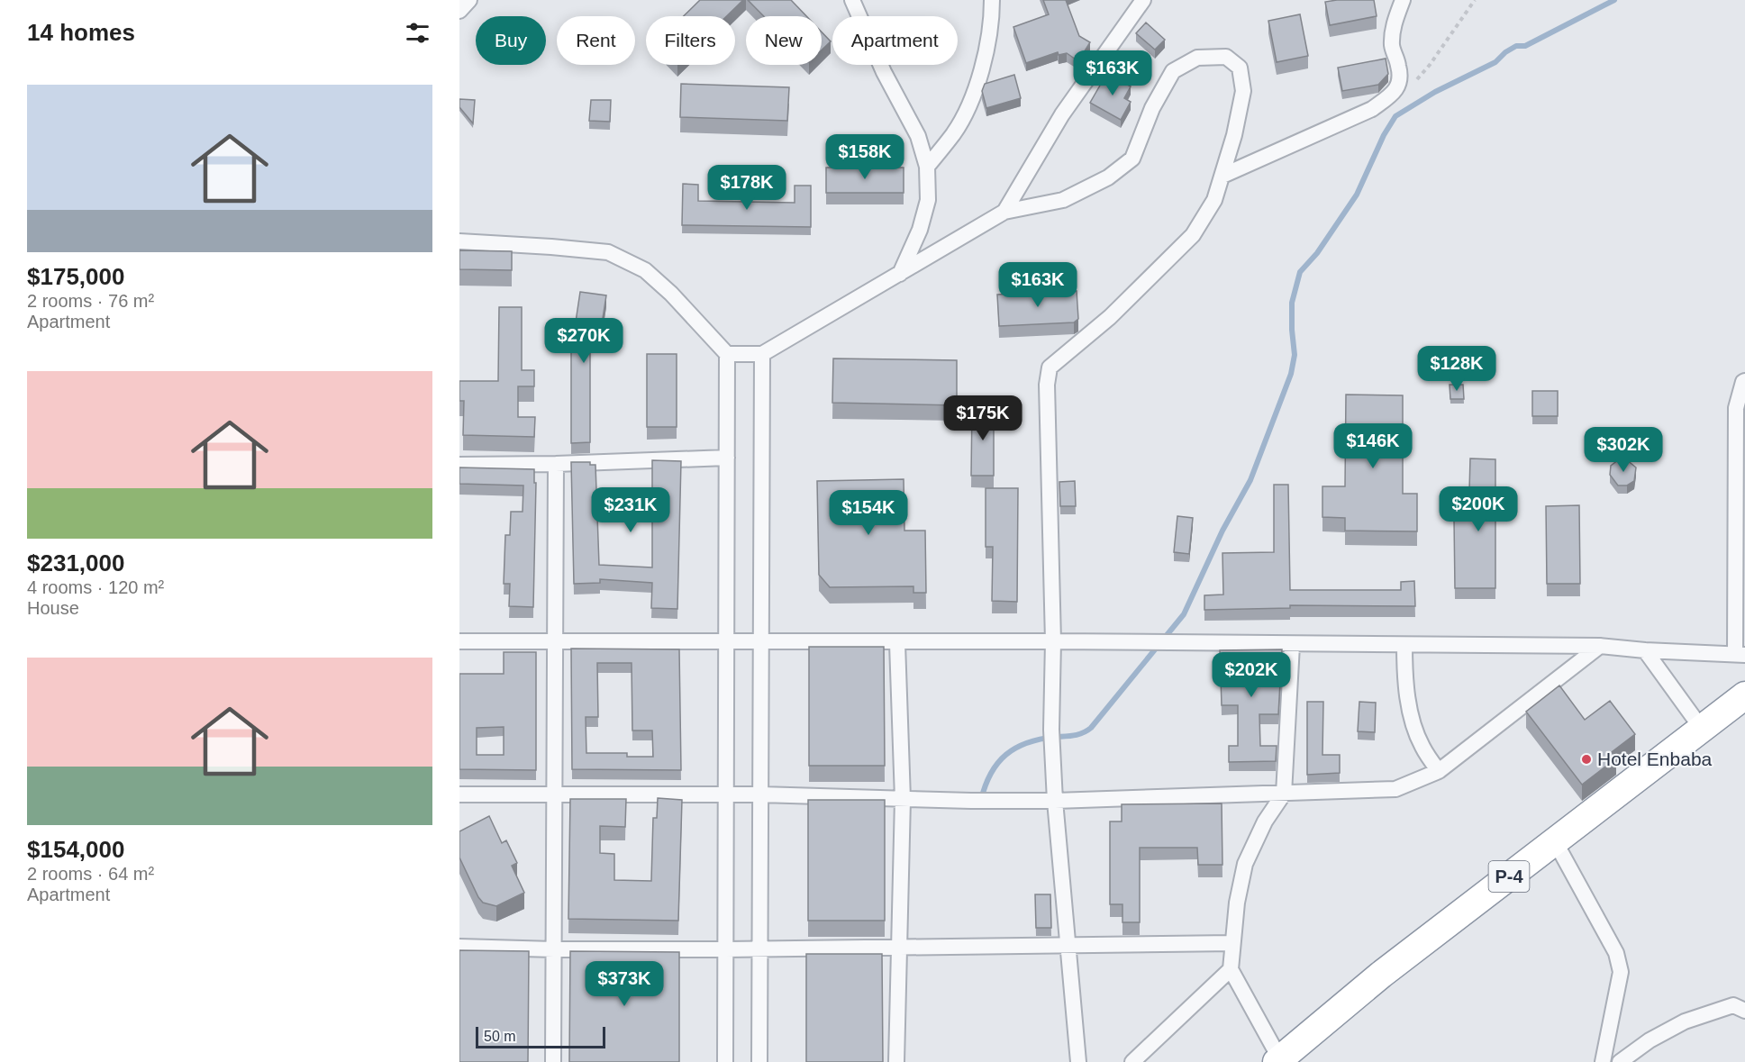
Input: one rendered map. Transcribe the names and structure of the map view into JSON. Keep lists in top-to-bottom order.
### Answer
{
  "streets": {
    "highway": ["P-4"]
  },
  "places": ["Hotel Enbaba"],
  "scale_bar": "50 m",
  "page": {
    "heading": "14 homes",
    "chip": [
      "Buy",
      "Rent",
      "Filters",
      "New",
      "Apartment"
    ],
    "price": [
      "$163K",
      "$158K",
      "$178K",
      "$163K",
      "$270K",
      "$128K",
      "$175K",
      "$146K",
      "$302K",
      "$200K",
      "$231K",
      "$154K",
      "$202K",
      "$373K"
    ],
    "list": [
      {
        "name": "$175,000",
        "note": "2 rooms · 76 m² · Apartment"
      },
      {
        "name": "$231,000",
        "note": "4 rooms · 120 m² · House"
      },
      {
        "name": "$154,000",
        "note": "2 rooms · 64 m² · Apartment"
      }
    ],
    "scale": "50 m"
  }
}
